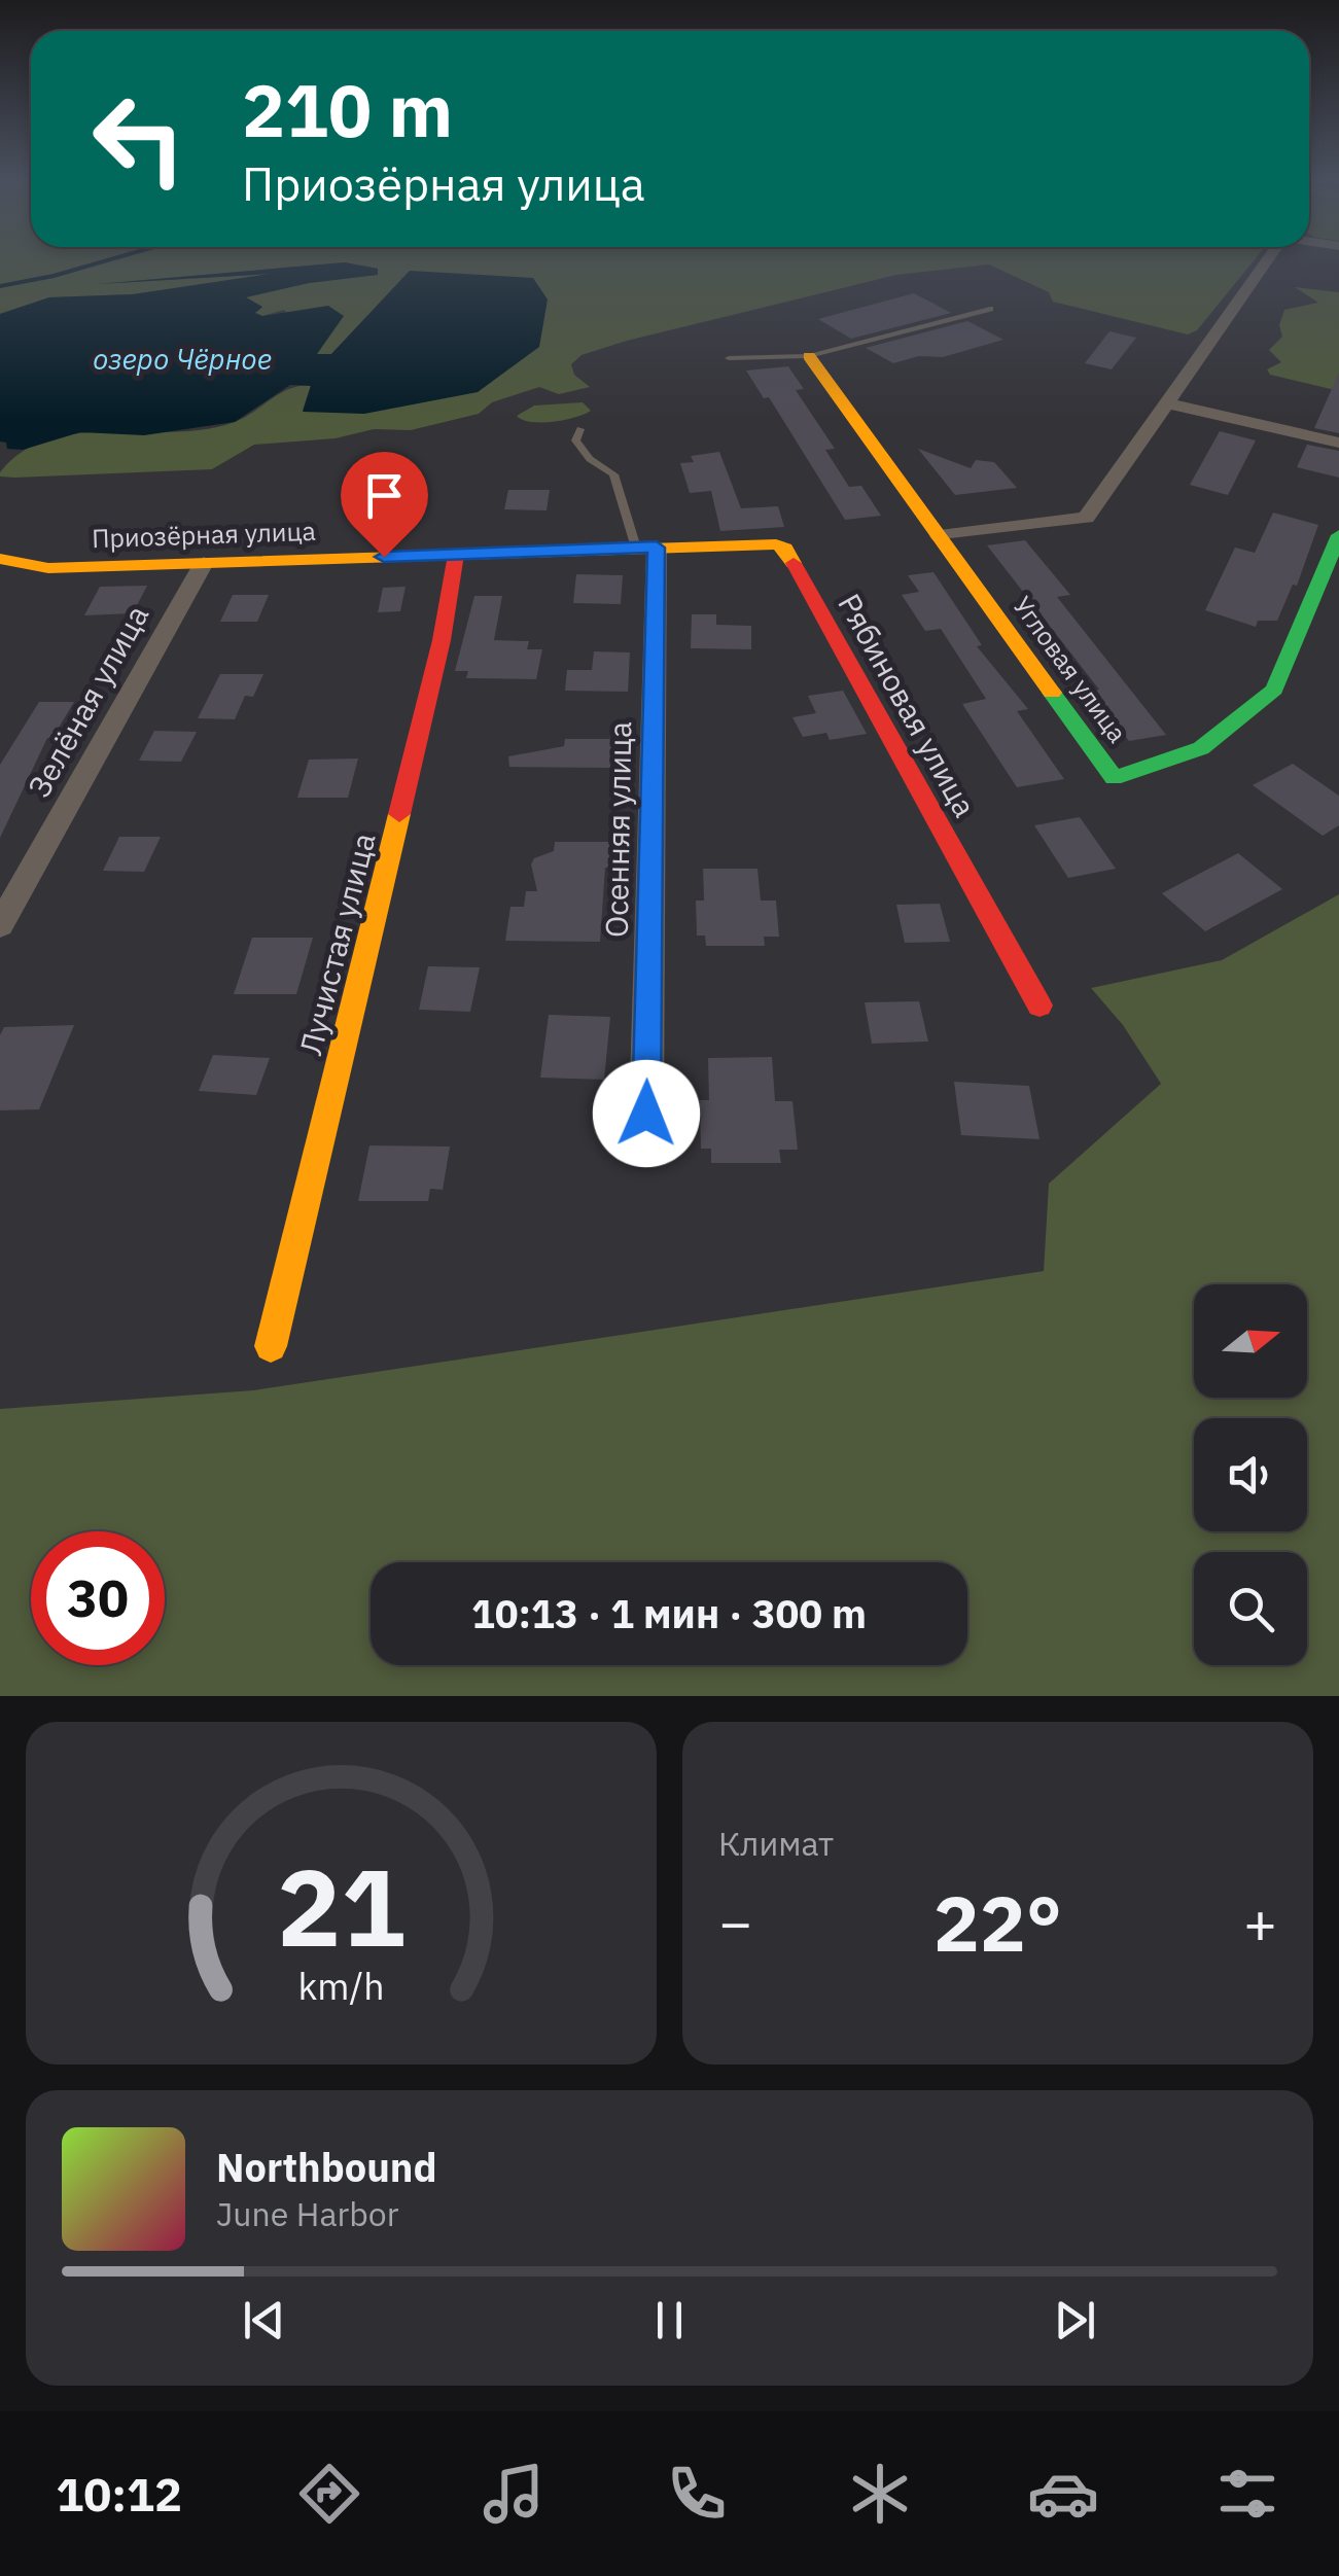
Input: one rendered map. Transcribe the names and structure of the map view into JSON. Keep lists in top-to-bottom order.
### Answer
{
  "streets": {
    "street": [
      "Приозёрная улица",
      "Угловая улица",
      "Зелёная улица",
      "Рябиновая улица",
      "Осенняя улица",
      "Лучистая улица"
    ]
  },
  "crossings": [
    ["Приозёрная улица", "Зелёная улица"],
    ["Приозёрная улица", "Рябиновая улица"],
    ["Приозёрная улица", "Осенняя улица"],
    ["Приозёрная улица", "Лучистая улица"],
    ["Рябиновая улица", "Осенняя улица"]
  ],
  "water": ["озеро Чёрное"],
  "north": "right",
  "page": {
    "turn": ["210 m", "Приозёрная улица"],
    "limit": "30",
    "trip": "10:13 · 1 мин · 300 m",
    "tile": "Климат",
    "heat": ["−", "22°", "+"],
    "song": ["Northbound", "June Harbor"],
    "tabs": "10:12",
    "gauge": ["21", "km/h"]
  }
}
